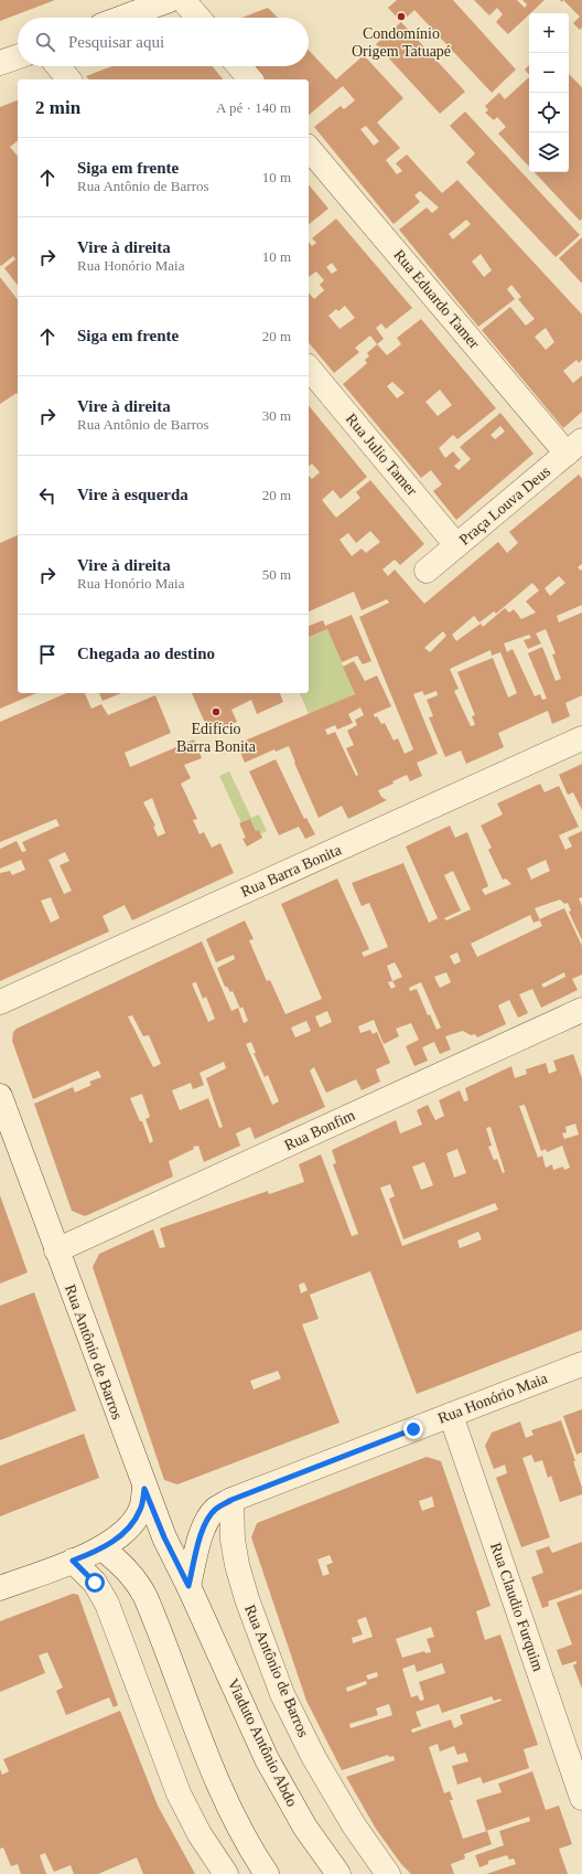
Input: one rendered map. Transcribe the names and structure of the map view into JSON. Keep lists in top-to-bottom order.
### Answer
{
  "streets": {
    "street": [
      "Rua Eduardo Tamer",
      "Rua Julio Tamer",
      "Praça Louva Deus",
      "Rua Barra Bonita",
      "Rua Bonfim",
      "Rua Antônio de Barros",
      "Rua Honório Maia",
      "Rua Claudio Furquim",
      "Viaduto Antônio Abdo"
    ]
  },
  "crossings": [
    ["Rua Eduardo Tamer", "Praça Louva Deus"],
    ["Rua Julio Tamer", "Praça Louva Deus"],
    ["Rua Bonfim", "Rua Antônio de Barros"],
    ["Rua Antônio de Barros", "Rua Honório Maia"],
    ["Rua Antônio de Barros", "Viaduto Antônio Abdo"],
    ["Rua Honório Maia", "Rua Claudio Furquim"],
    ["Rua Honório Maia", "Viaduto Antônio Abdo"]
  ],
  "places": ["Condomínio Origem Tatuapé", "Edifício Barra Bonita"],
  "page": {
    "map_buttons": ["+", "−"],
    "search": "Pesquisar aqui",
    "heading": ["2 min", "A pé · 140 m"],
    "list": [
      ["Siga em frente", "Rua Antônio de Barros", "10 m"],
      ["Vire à direita", "Rua Honório Maia", "10 m"],
      ["Siga em frente", "20 m"],
      ["Vire à direita", "Rua Antônio de Barros", "30 m"],
      ["Vire à esquerda", "20 m"],
      ["Vire à direita", "Rua Honório Maia", "50 m"],
      "Chegada ao destino"
    ]
  }
}
